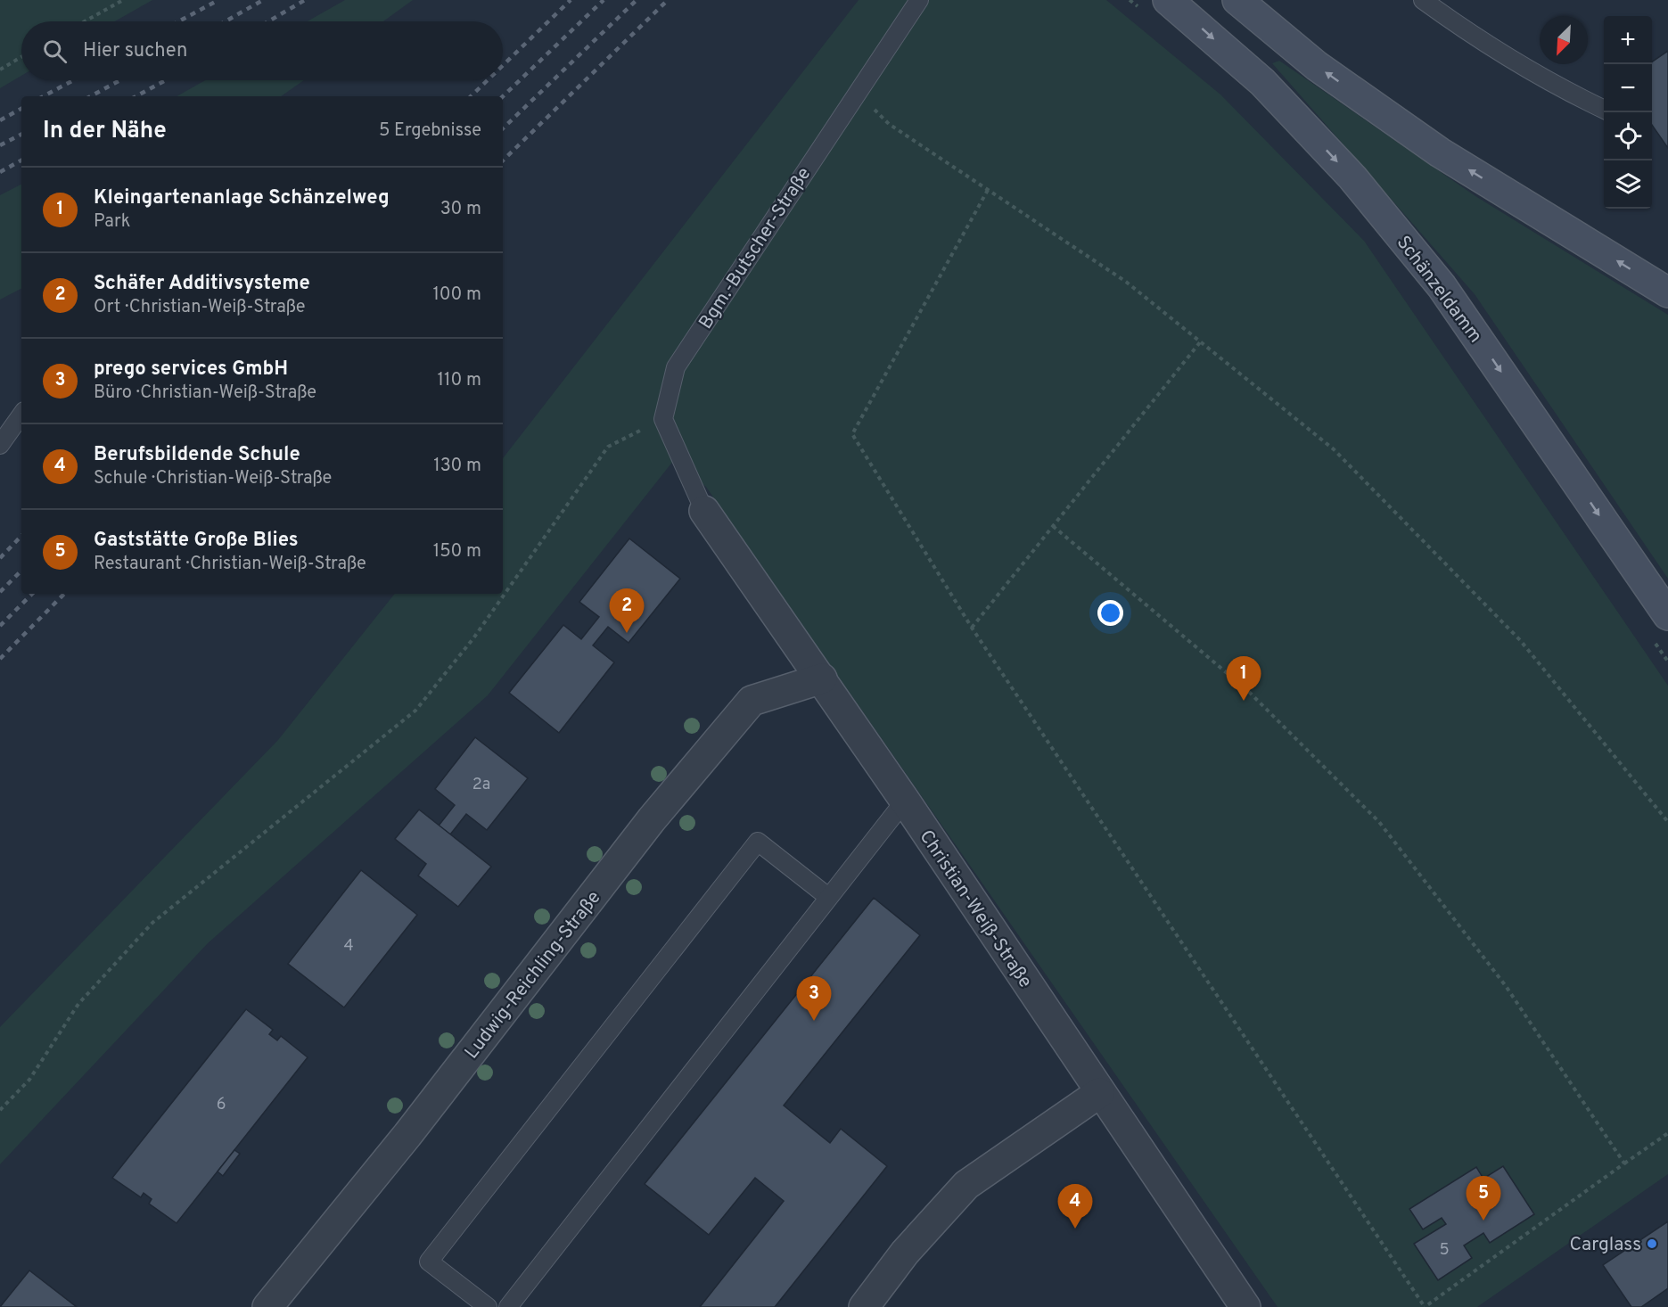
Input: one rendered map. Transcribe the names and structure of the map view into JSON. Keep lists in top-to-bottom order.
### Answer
{
  "streets": {
    "main road": ["Schänzeldamm"],
    "street": ["Christian-Weiß-Straße", "Ludwig-Reichling-Straße"],
    "lane": ["Bgm.-Butscher-Straße"]
  },
  "crossings": [
    ["Christian-Weiß-Straße", "Ludwig-Reichling-Straße"]
  ],
  "places": ["Carglass"],
  "house_numbers": [
    "2a",
    "4",
    "6",
    "5"
  ],
  "north": "bottom left",
  "page": {
    "map_buttons": ["+", "−"],
    "search": "Hier suchen",
    "heading": ["In der Nähe", "5 Ergebnisse"],
    "list": [
      {
        "mark": "1",
        "name": "Kleingartenanlage Schänzelweg",
        "note": "Park",
        "value": "30 m"
      },
      {
        "mark": "2",
        "name": "Schäfer Additivsysteme",
        "note": "Ort · Christian-Weiß-Straße",
        "value": "100 m"
      },
      {
        "mark": "3",
        "name": "prego services GmbH",
        "note": "Büro · Christian-Weiß-Straße",
        "value": "110 m"
      },
      {
        "mark": "4",
        "name": "Berufsbildende Schule",
        "note": "Schule · Christian-Weiß-Straße",
        "value": "130 m"
      },
      {
        "mark": "5",
        "name": "Gaststätte Große Blies",
        "note": "Restaurant · Christian-Weiß-Straße",
        "value": "150 m"
      }
    ],
    "pins": [
      "2",
      "1",
      "3",
      "5",
      "4"
    ]
  }
}
